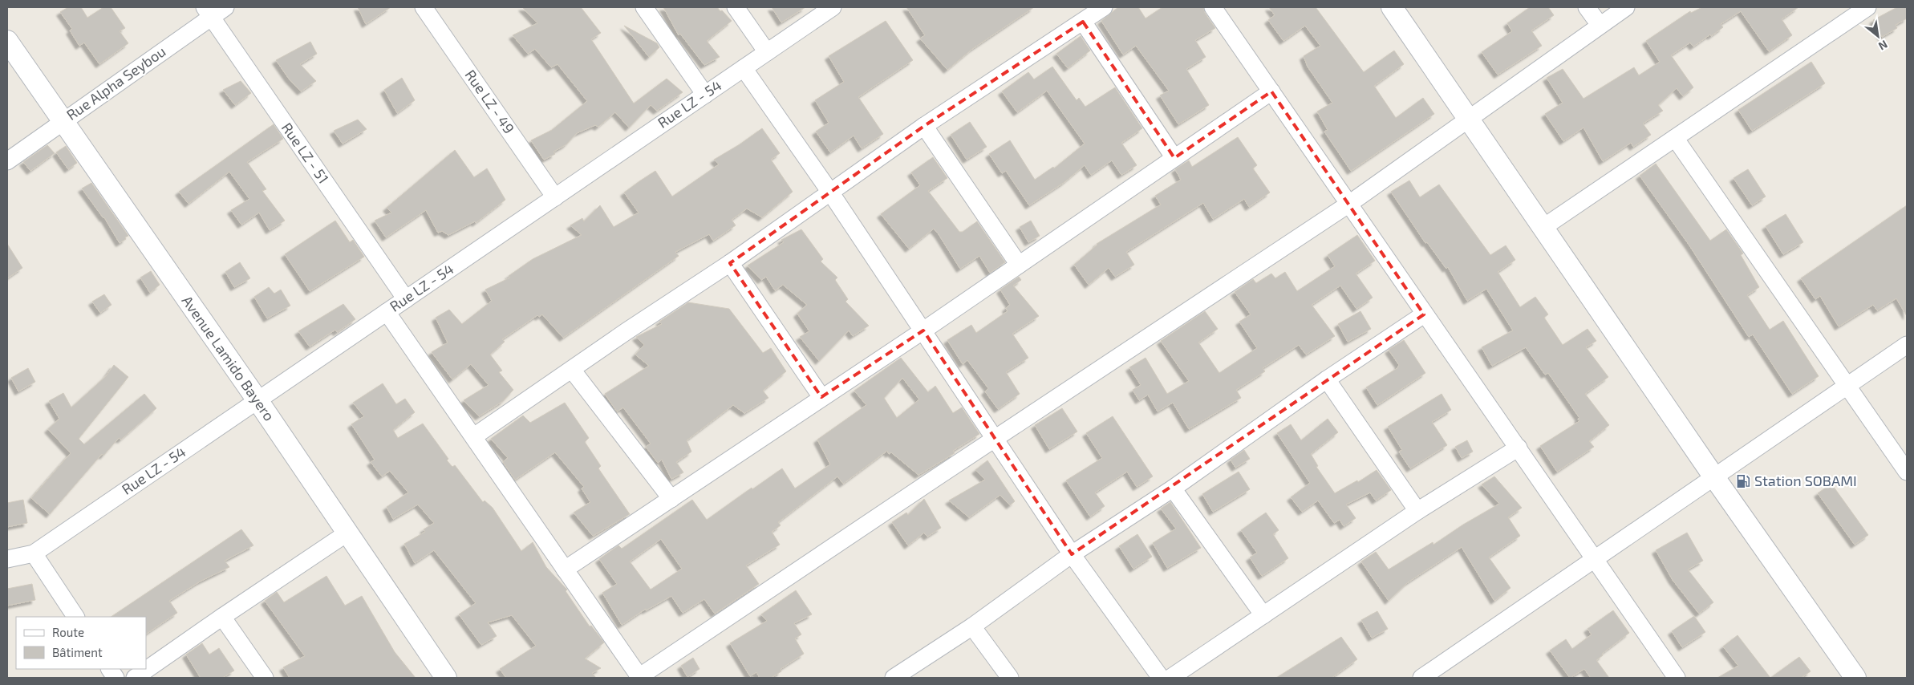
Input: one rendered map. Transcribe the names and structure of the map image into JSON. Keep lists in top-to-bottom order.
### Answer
{
  "streets": {
    "street": [
      "Rue Alpha Seybou",
      "Rue LZ - 49",
      "Rue LZ - 54",
      "Rue LZ - 51",
      "Avenue Lamido Bayero"
    ]
  },
  "crossings": [
    ["Rue Alpha Seybou", "Rue LZ - 51"],
    ["Rue Alpha Seybou", "Avenue Lamido Bayero"],
    ["Rue LZ - 49", "Rue LZ - 54"],
    ["Rue LZ - 54", "Rue LZ - 51"],
    ["Rue LZ - 54", "Avenue Lamido Bayero"]
  ],
  "places": {
    "fuel station": ["Station SOBAMI"]
  },
  "legend": ["Route", "Bâtiment"],
  "north": "bottom right"
}
